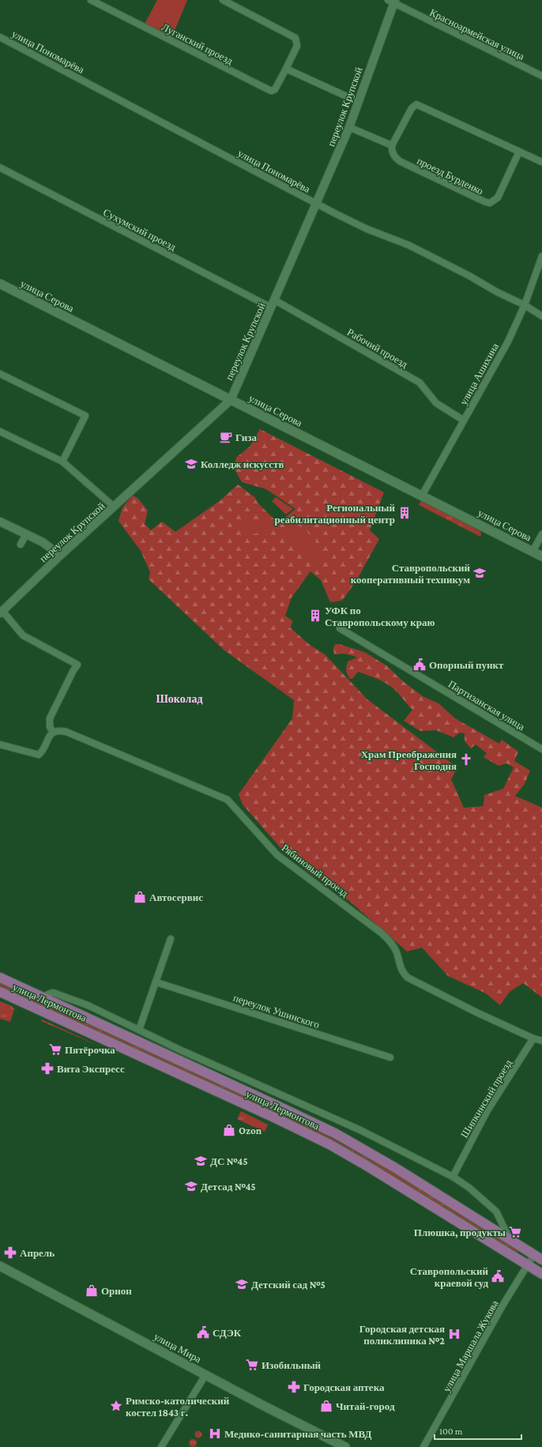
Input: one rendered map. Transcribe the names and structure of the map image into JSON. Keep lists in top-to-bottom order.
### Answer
{
  "streets": {
    "main road": ["улица Серова", "улица Лермонтова", "улица Мира"],
    "street": [
      "Красноармейская улица",
      "Луганский проезд",
      "улица Пономарёва",
      "переулок Крупской",
      "проезд Бурденко",
      "Сухумский проезд",
      "Рабочий проезд",
      "улица Ашихина",
      "Партизанская улица",
      "Рябиновый проезд",
      "переулок Ушинского",
      "Шипкинский проезд",
      "улица Маршала Жукова"
    ]
  },
  "crossings": [
    ["Красноармейская улица", "переулок Крупской"],
    ["улица Пономарёва", "переулок Крупской"],
    ["улица Пономарёва", "улица Ашихина"],
    ["переулок Крупской", "Сухумский проезд"],
    ["переулок Крупской", "улица Серова"],
    ["переулок Крупской", "Рабочий проезд"],
    ["Сухумский проезд", "Рабочий проезд"],
    ["улица Серова", "улица Ашихина"],
    ["Рабочий проезд", "улица Ашихина"],
    ["Рябиновый проезд", "Шипкинский проезд"],
    ["улица Лермонтова", "улица Маршала Жукова"]
  ],
  "districts": ["Шоколад"],
  "places": {
    "cafe": ["Гиза"],
    "school or university": [
      "Колледж искусств",
      "Ставропольский кооперативный техникум",
      "ДС №45",
      "Детсад №45",
      "Детский сад №5"
    ],
    "building": ["Региональный реабилитационный центр", "УФК по Ставропольскому краю"],
    "public building": ["Опорный пункт", "Ставропольский краевой суд", "СДЭК"],
    "church": ["Храм Преображения Господня"],
    "shop": [
      "Автосервис",
      "Ozon",
      "Орион",
      "Читай-город"
    ],
    "supermarket": ["Пятёрочка", "Плюшка, продукты", "Изобильный"],
    "pharmacy": ["Вита Экспресс", "Апрель", "Городская аптека"],
    "hospital": ["Городская детская поликлиника №2", "Медико-санитарная часть МВД"],
    "place": ["Римско-католический костел 1843 г."]
  },
  "scale_bar": "100 m"
}
